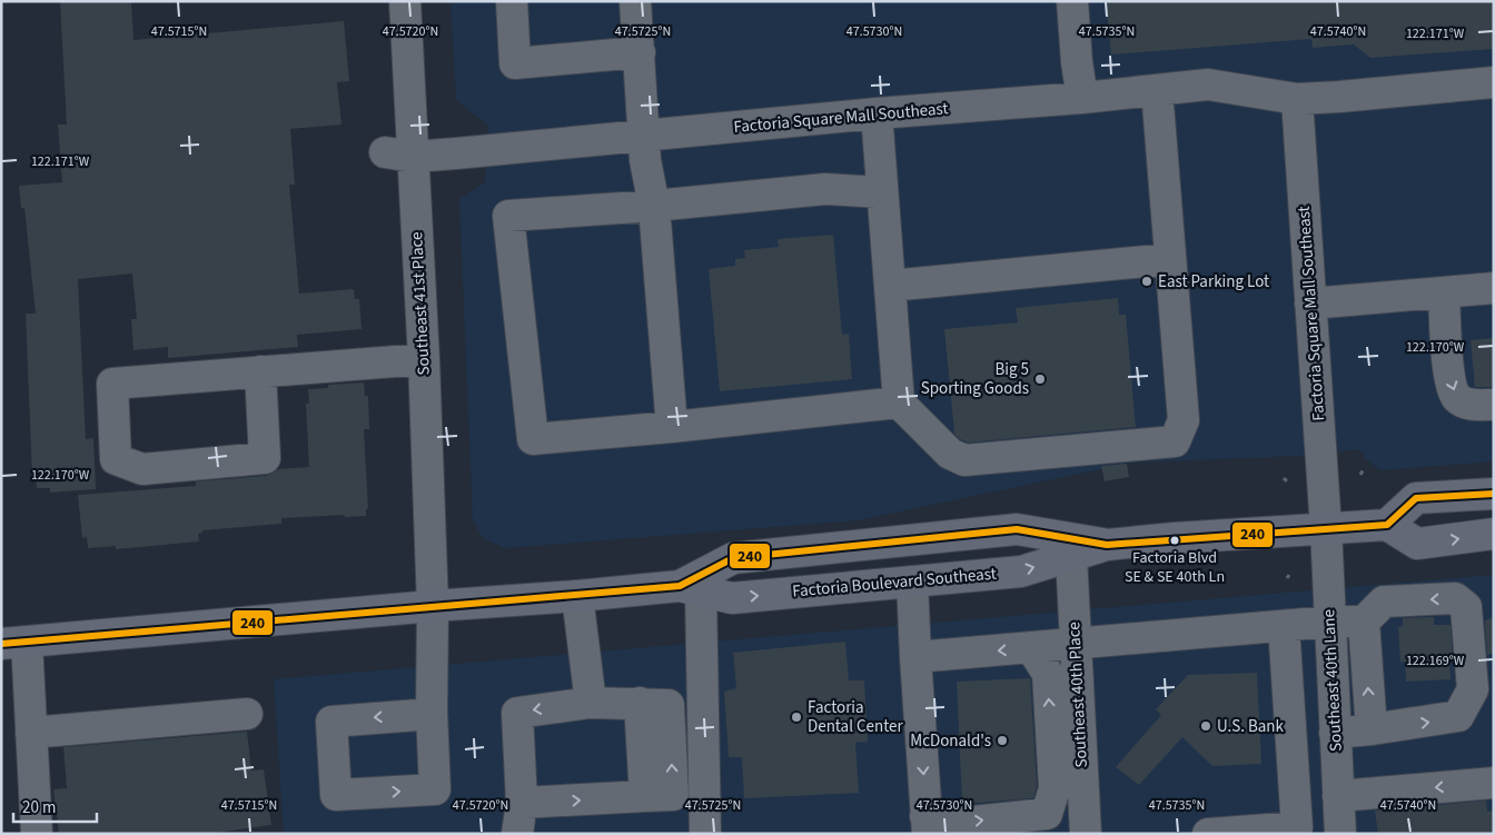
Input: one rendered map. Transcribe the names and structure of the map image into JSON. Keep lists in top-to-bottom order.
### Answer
{
  "streets": {
    "main road": ["Factoria Boulevard Southeast"],
    "street": [
      "Factoria Square Mall Southeast",
      "Southeast 41st Place",
      "Southeast 40th Lane",
      "Southeast 40th Place"
    ]
  },
  "crossings": [
    ["Factoria Square Mall Southeast", "Southeast 41st Place"],
    ["Factoria Square Mall Southeast", "Factoria Boulevard Southeast"],
    ["Factoria Square Mall Southeast", "Southeast 40th Lane"],
    ["Southeast 41st Place", "Factoria Boulevard Southeast"],
    ["Factoria Boulevard Southeast", "Southeast 40th Lane"],
    ["Factoria Boulevard Southeast", "Southeast 40th Place"]
  ],
  "places": [
    "East Parking Lot",
    "Big 5 Sporting Goods",
    "Factoria Blvd SE & SE 40th Ln",
    "Factoria Dental Center",
    "U.S. Bank",
    "McDonald's"
  ],
  "lines": ["transit line 240"],
  "scale_bar": "20 m",
  "coordinates": [
    "47.5715°N",
    "47.5720°N",
    "47.5725°N",
    "47.5730°N",
    "47.5735°N",
    "47.5740°N",
    "122.171°W",
    "122.170°W",
    "122.169°W"
  ]
}
